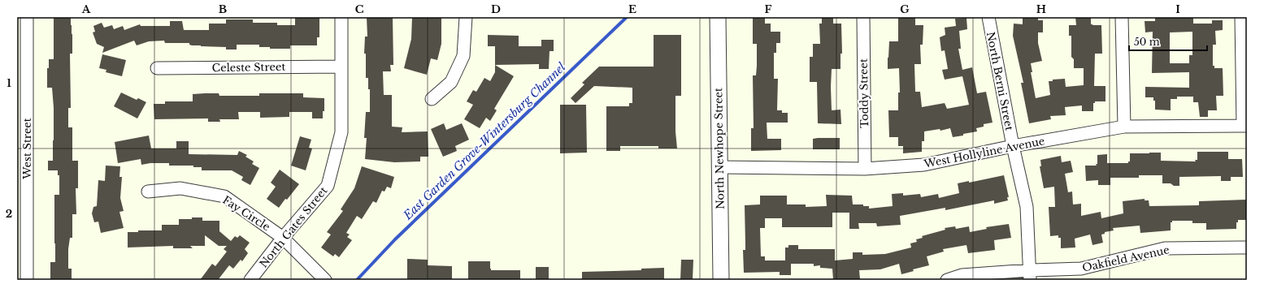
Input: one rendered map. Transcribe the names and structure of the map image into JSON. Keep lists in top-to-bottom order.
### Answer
{
  "streets": {
    "street": [
      "Celeste Street",
      "North Berni Street",
      "Toddy Street",
      "West Street",
      "North Newhope Street",
      "West Hollyline Avenue",
      "Fay Circle",
      "North Gates Street",
      "Oakfield Avenue"
    ]
  },
  "crossings": [
    ["Celeste Street", "North Gates Street"],
    ["North Berni Street", "West Hollyline Avenue"],
    ["North Berni Street", "Oakfield Avenue"],
    ["Toddy Street", "West Hollyline Avenue"],
    ["North Newhope Street", "West Hollyline Avenue"],
    ["Fay Circle", "North Gates Street"]
  ],
  "water": ["East Garden Grove-Wintersburg Channel"],
  "scale_bar": "50 m",
  "grid": {
    "columns": [
      "A",
      "B",
      "C",
      "D",
      "E",
      "F",
      "G",
      "H",
      "I"
    ],
    "rows": ["1", "2"]
  }
}
